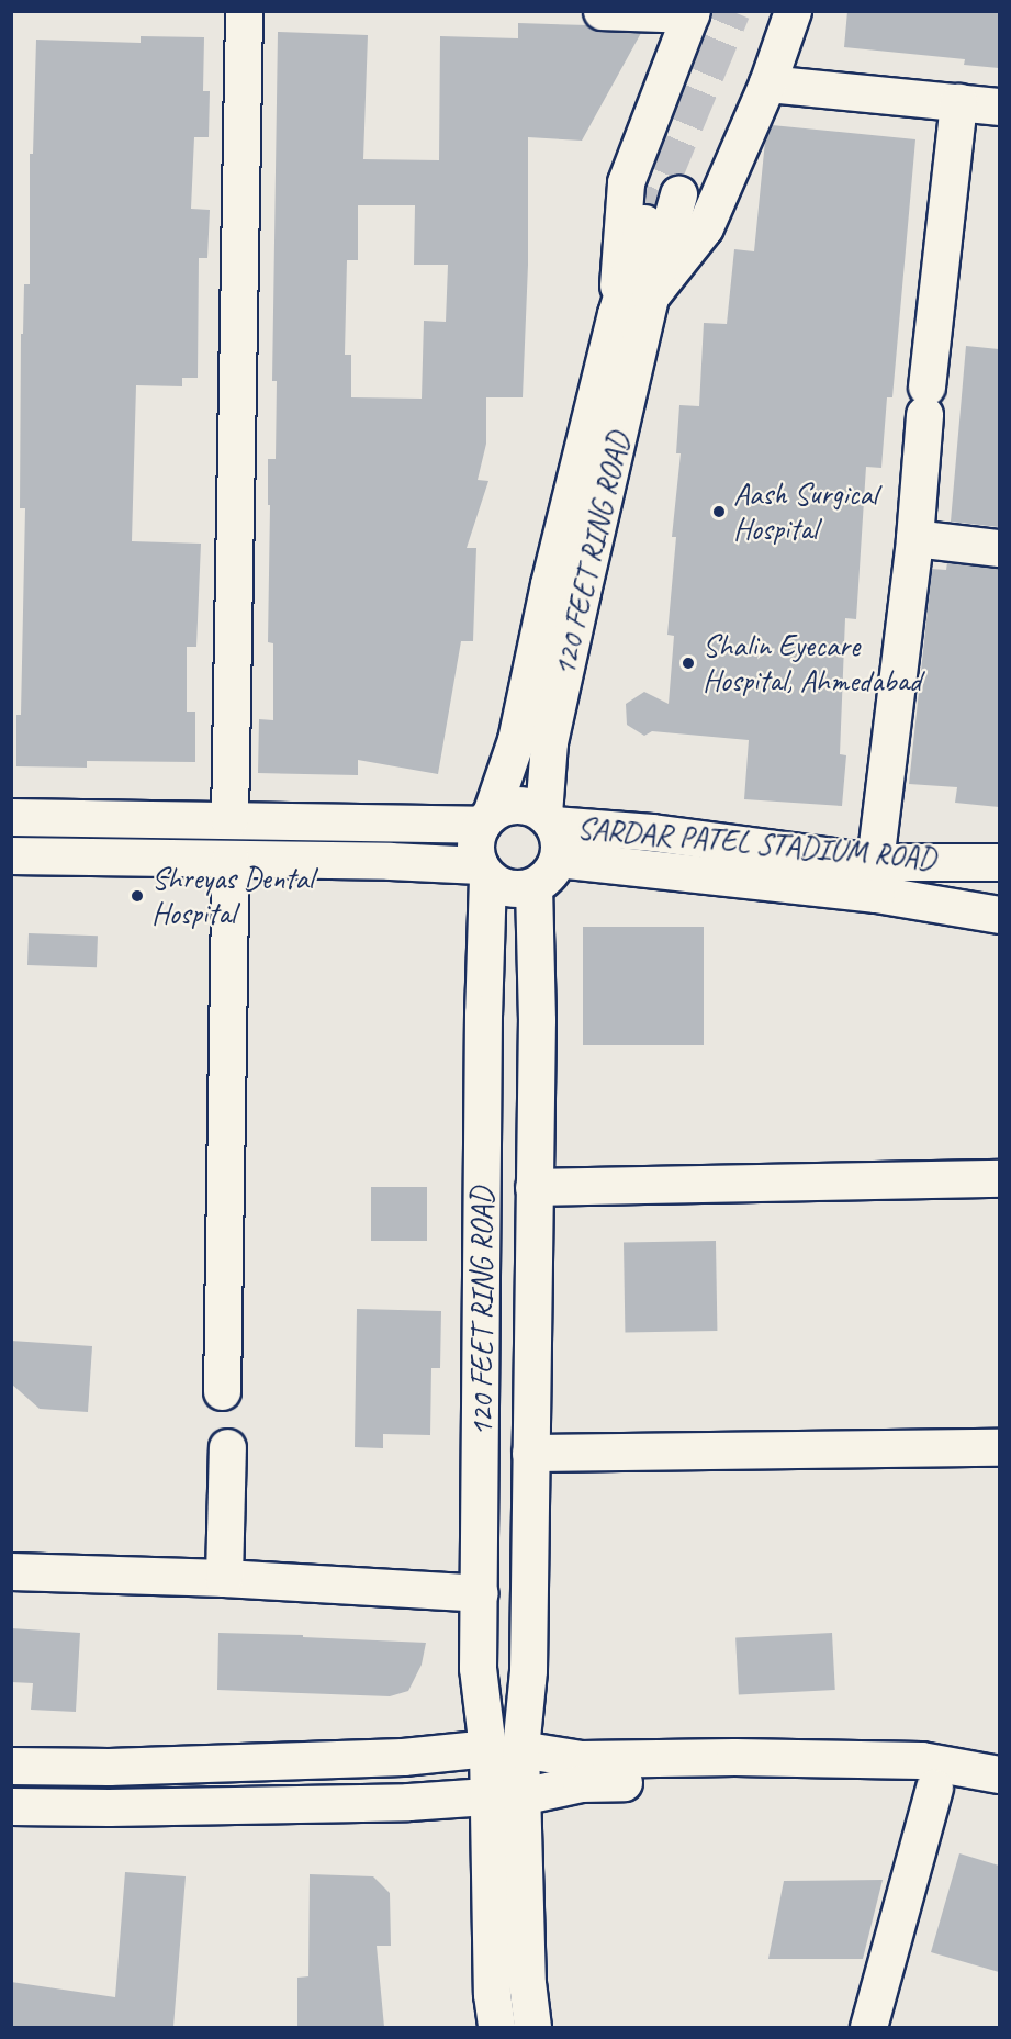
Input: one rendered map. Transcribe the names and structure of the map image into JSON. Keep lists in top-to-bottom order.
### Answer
{
  "streets": {
    "street": ["120 FEET RING ROAD", "SARDAR PATEL STADIUM ROAD"]
  },
  "crossings": [
    ["120 FEET RING ROAD", "SARDAR PATEL STADIUM ROAD"]
  ],
  "places": ["Aash Surgical Hospital", "Shalin Eyecare Hospital, Ahmedabad", "Shreyas Dental Hospital"]
}
